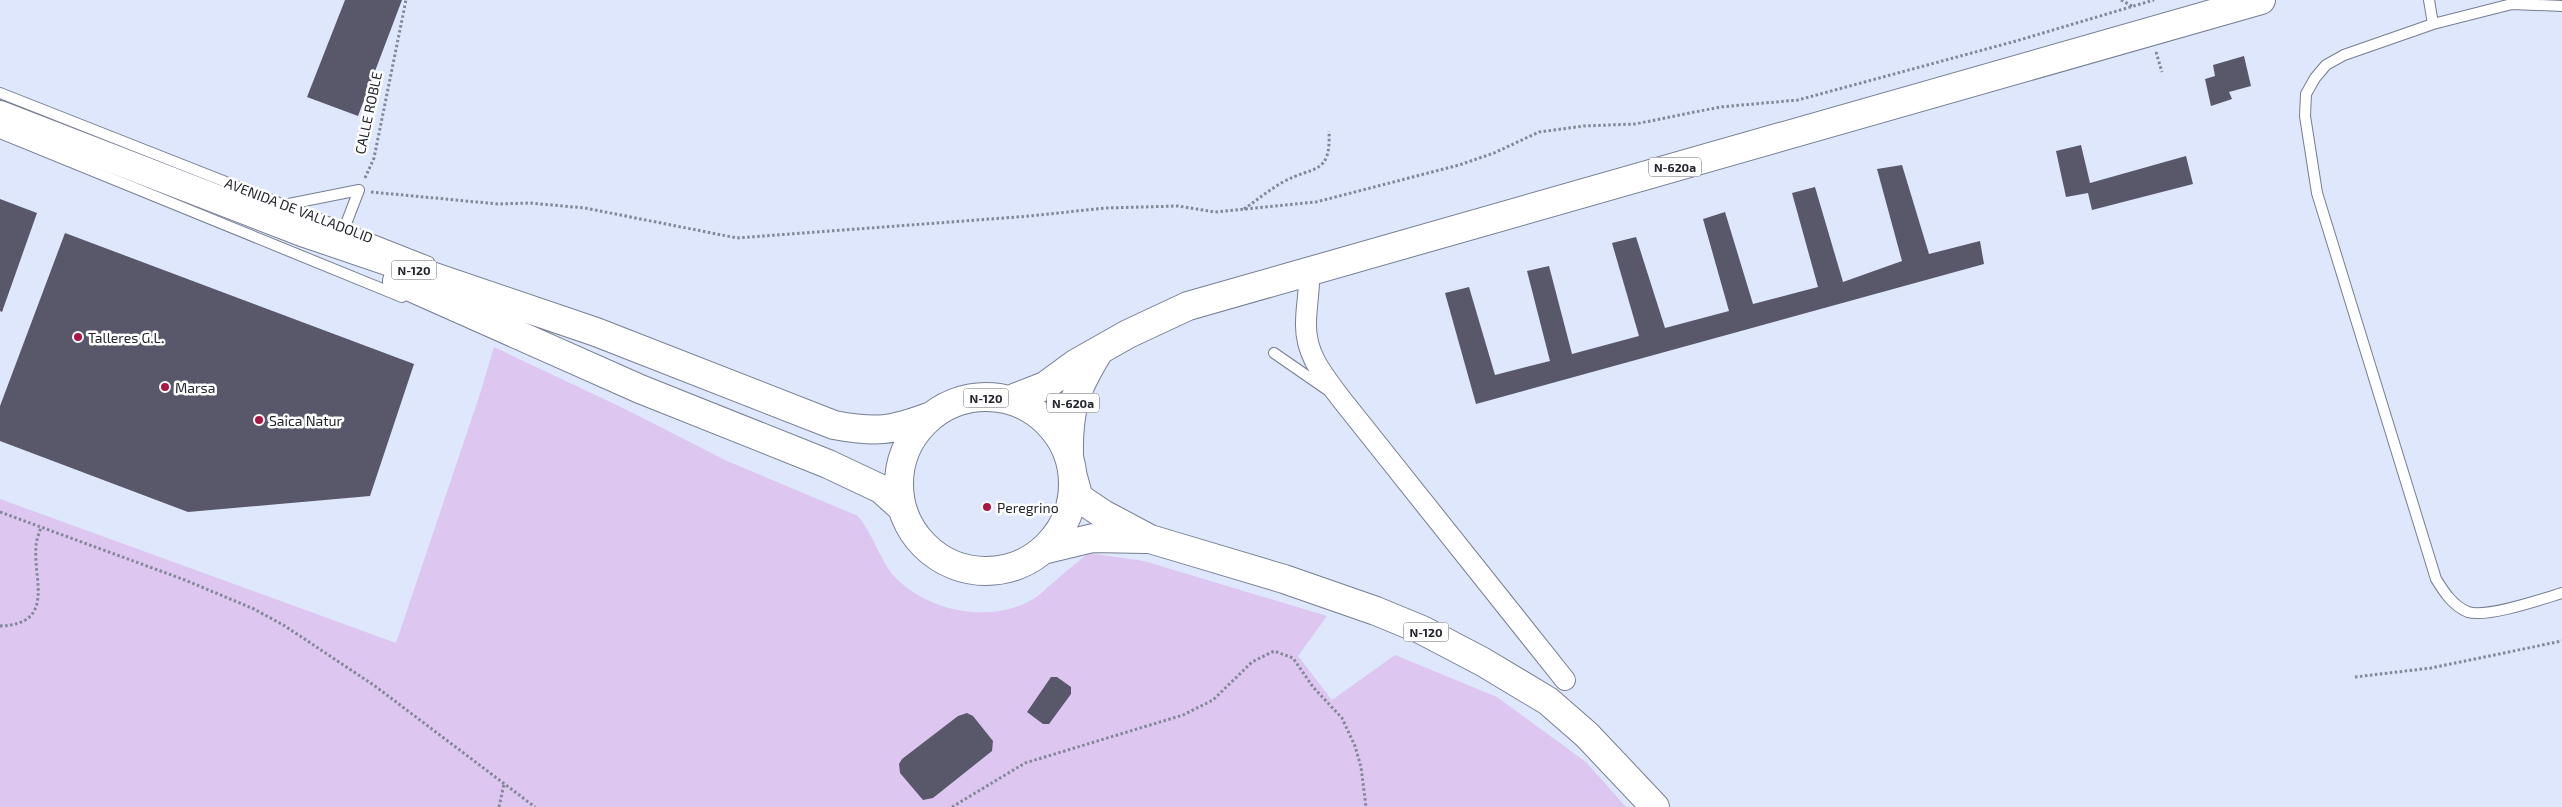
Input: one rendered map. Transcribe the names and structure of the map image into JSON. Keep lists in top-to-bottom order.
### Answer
{
  "streets": {
    "highway": ["N-620a", "AVENIDA DE VALLADOLID", "N-120"],
    "path": ["CALLE ROBLE"]
  },
  "crossings": [
    ["N-620a", "N-120"],
    ["AVENIDA DE VALLADOLID", "N-120"]
  ],
  "places": [
    "Talleres G.L.",
    "Marsa",
    "Saica Natur",
    "Peregrino"
  ]
}
